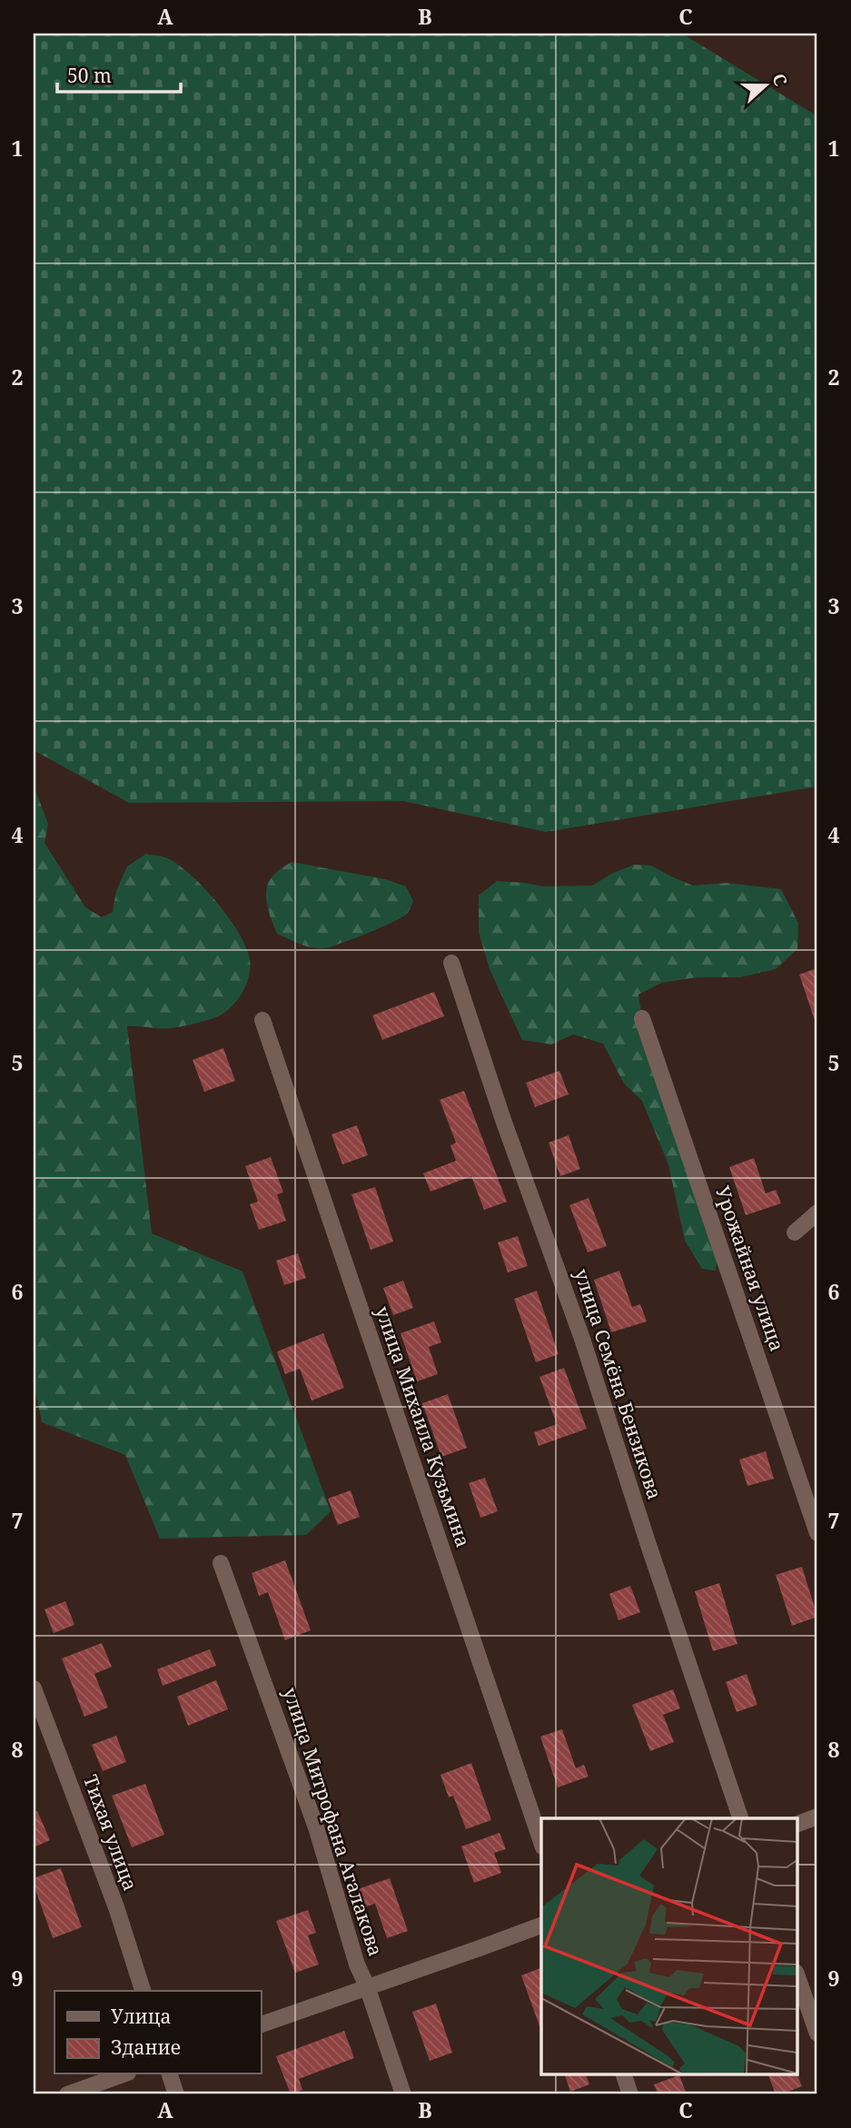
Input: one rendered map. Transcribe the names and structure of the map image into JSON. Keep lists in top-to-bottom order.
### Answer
{
  "streets": {
    "street": [
      "Урожайная улица",
      "улица Семёна Бензикова",
      "улица Михаила Кузьмина",
      "улица Митрофана Агалакова",
      "Тихая улица"
    ]
  },
  "legend": ["Улица", "Здание"],
  "scale_bar": "50 m",
  "north": "right",
  "grid": {
    "columns": ["A", "B", "C"],
    "rows": [
      "1",
      "2",
      "3",
      "4",
      "5",
      "6",
      "7",
      "8",
      "9"
    ]
  }
}
